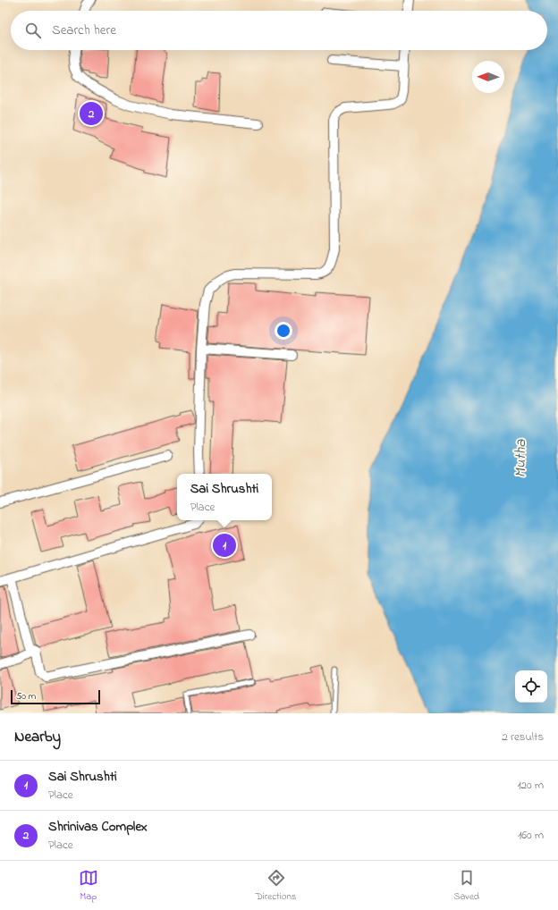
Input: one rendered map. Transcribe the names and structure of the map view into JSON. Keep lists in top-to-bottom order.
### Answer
{
  "water": ["Mutha"],
  "scale_bar": "50 m",
  "north": "left",
  "page": {
    "search": "Search here",
    "pins": ["2", "1"],
    "popup": ["Sai Shrushti", "Place"],
    "scale": "50 m",
    "heading": ["Nearby", "2 results"],
    "list": [
      {
        "mark": "1",
        "name": "Sai Shrushti",
        "note": "Place",
        "value": "120 m"
      },
      {
        "mark": "2",
        "name": "Shrinivas Complex",
        "note": "Place",
        "value": "160 m"
      }
    ],
    "nav": ["Map", "Directions", "Saved"]
  }
}
